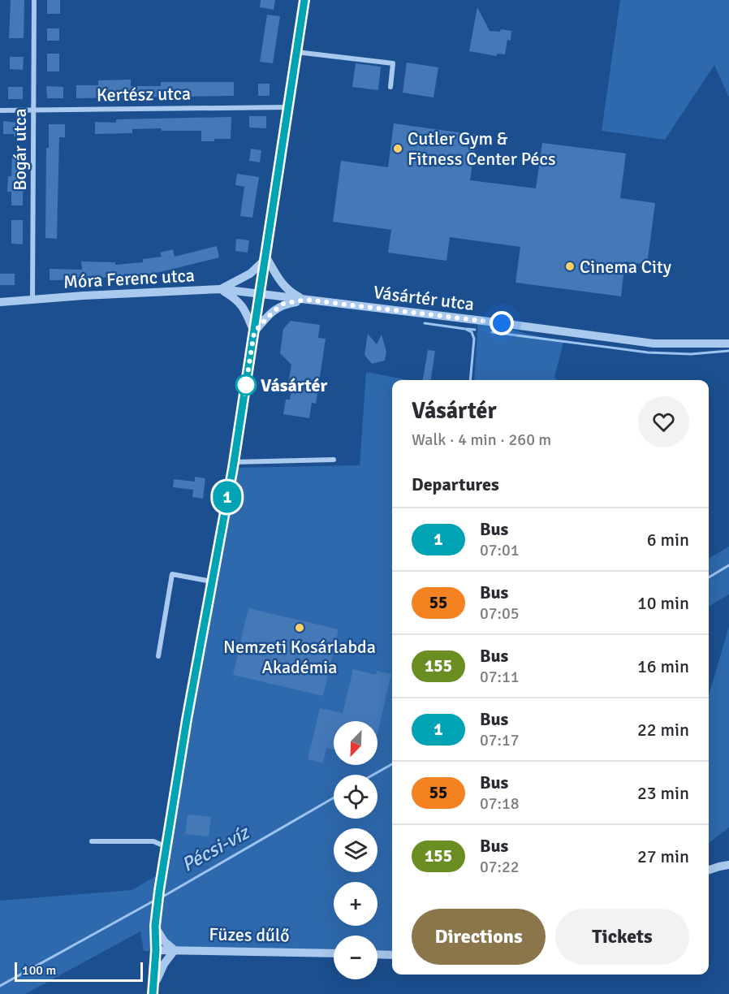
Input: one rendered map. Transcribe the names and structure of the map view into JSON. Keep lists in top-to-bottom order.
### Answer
{
  "streets": {
    "street": [
      "Kertész utca",
      "Bogár utca",
      "Móra Ferenc utca",
      "Vásártér utca",
      "Füzes dűlő"
    ]
  },
  "crossings": [
    ["Kertész utca", "Bogár utca"],
    ["Bogár utca", "Móra Ferenc utca"],
    ["Móra Ferenc utca", "Vásártér utca"]
  ],
  "water": ["Pécsi-víz"],
  "places": [
    "Cutler Gym & Fitness Center Pécs",
    "Cinema City",
    "Vásártér",
    "Nemzeti Kosárlabda Akadémia"
  ],
  "lines": ["bus line 1"],
  "scale_bar": "100 m",
  "north": "bottom left",
  "page": {
    "on_map": "1",
    "heading": [
      ["Vásártér", "Walk · 4 min · 260 m"],
      "Departures"
    ],
    "list": [
      {
        "mark": "1",
        "name": "Bus",
        "note": "07:01",
        "value": "6 min"
      },
      {
        "mark": "55",
        "name": "Bus",
        "note": "07:05",
        "value": "10 min"
      },
      {
        "mark": "155",
        "name": "Bus",
        "note": "07:11",
        "value": "16 min"
      },
      {
        "mark": "1",
        "name": "Bus",
        "note": "07:17",
        "value": "22 min"
      },
      {
        "mark": "55",
        "name": "Bus",
        "note": "07:18",
        "value": "23 min"
      },
      {
        "mark": "155",
        "name": "Bus",
        "note": "07:22",
        "value": "27 min"
      }
    ],
    "map_buttons": ["+", "−"],
    "buttons": ["Directions", "Tickets"],
    "scale": "100 m"
  }
}
